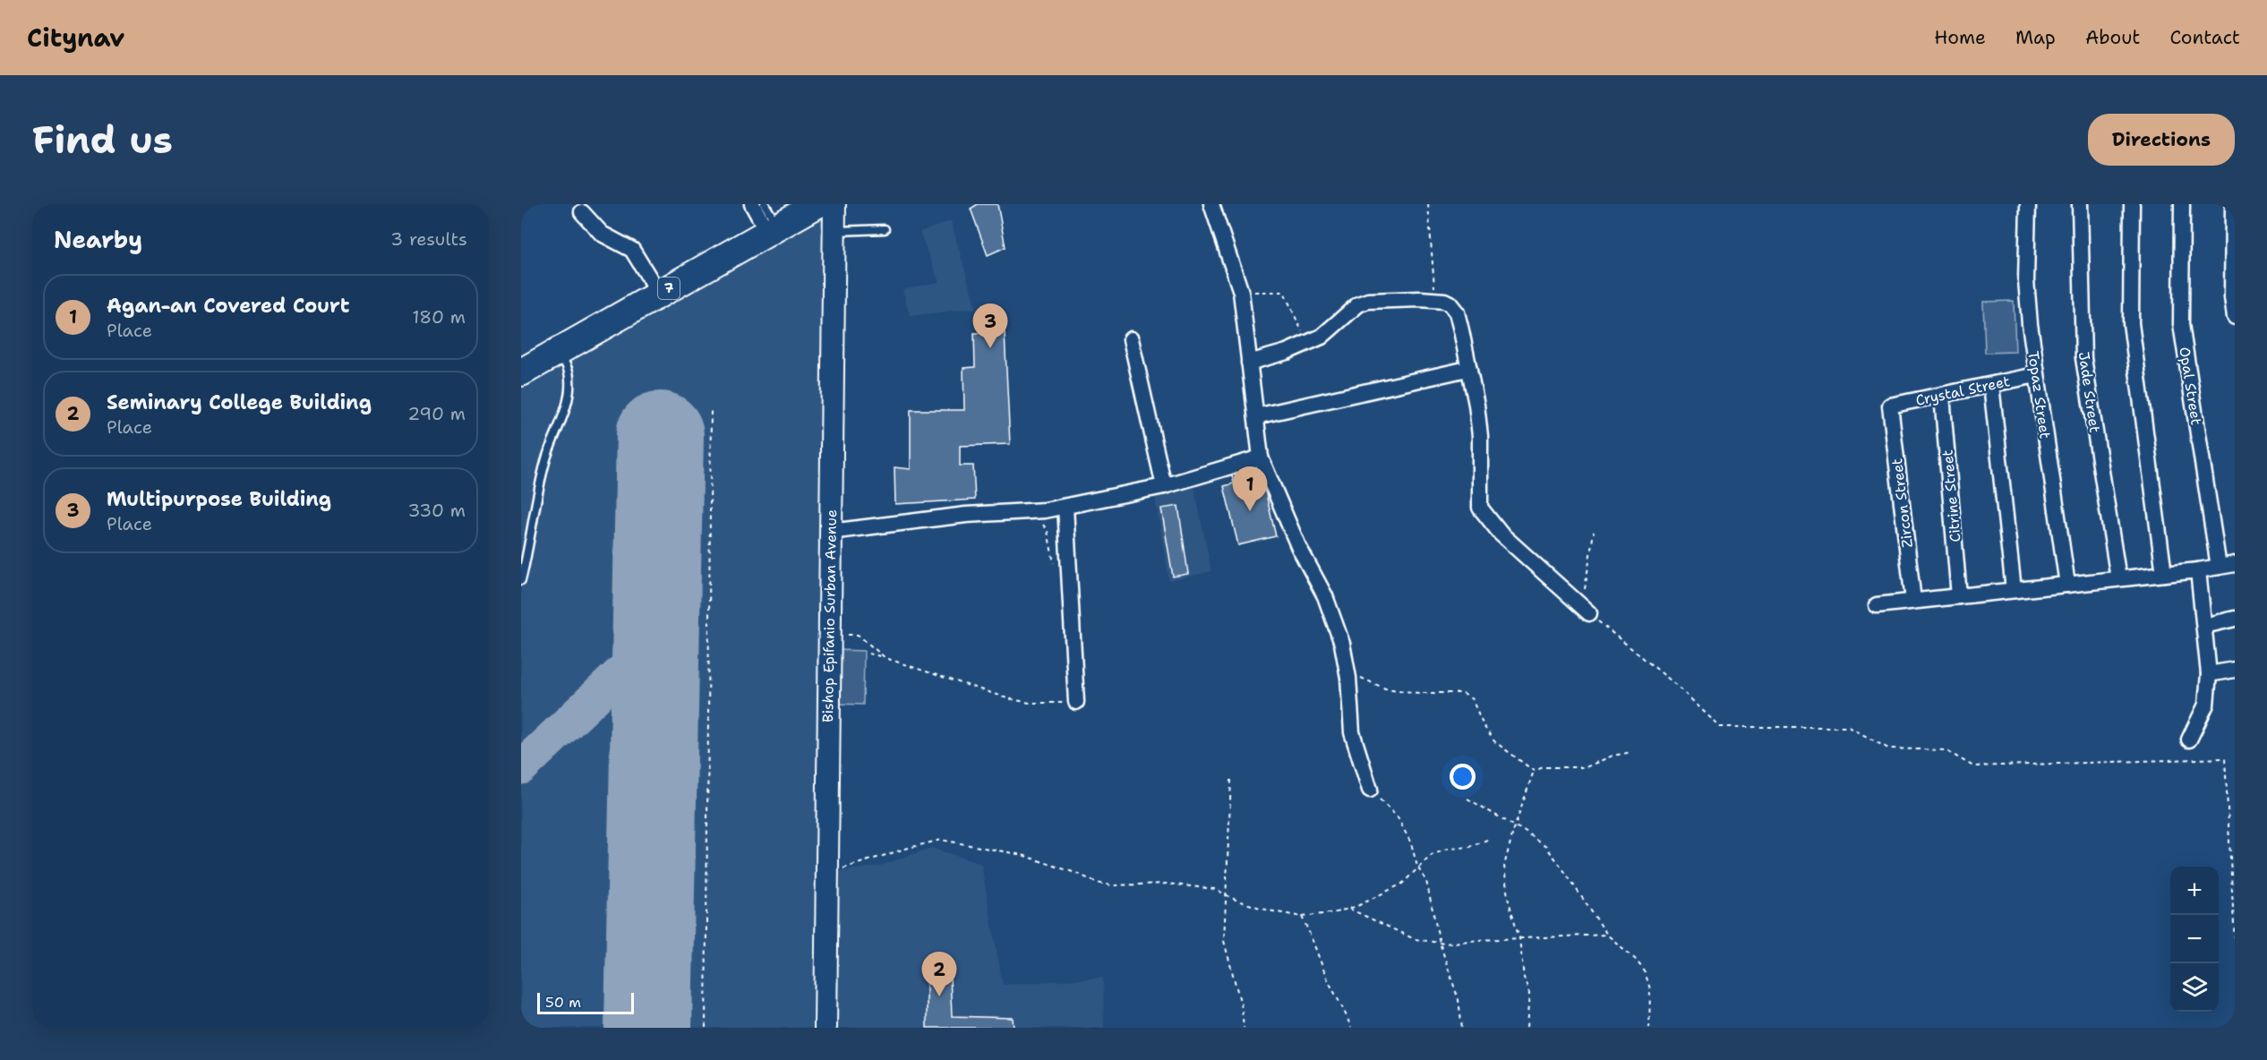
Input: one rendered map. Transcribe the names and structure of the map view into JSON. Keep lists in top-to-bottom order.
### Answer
{
  "streets": {
    "highway": ["7"],
    "street": [
      "Opal Street",
      "Crystal Street",
      "Jade Street",
      "Topaz Street",
      "Citrine Street",
      "Zircon Street",
      "Bishop Epifanio Surban Avenue"
    ]
  },
  "crossings": [
    ["Crystal Street", "Topaz Street"],
    ["Crystal Street", "Citrine Street"],
    ["Crystal Street", "Zircon Street"]
  ],
  "scale_bar": "50 m",
  "page": {
    "header": "Citynav",
    "nav": [
      "Home",
      "Map",
      "About",
      "Contact"
    ],
    "buttons": "Directions",
    "title": "Find us",
    "heading": ["Nearby", "3 results"],
    "list": [
      {
        "mark": "1",
        "name": "Agan-an Covered Court",
        "note": "Place",
        "value": "180 m"
      },
      {
        "mark": "2",
        "name": "Seminary College Building",
        "note": "Place",
        "value": "290 m"
      },
      {
        "mark": "3",
        "name": "Multipurpose Building",
        "note": "Place",
        "value": "330 m"
      }
    ],
    "pins": ["3", "1", "2"],
    "map_buttons": ["+", "−"],
    "scale": "50 m"
  }
}
